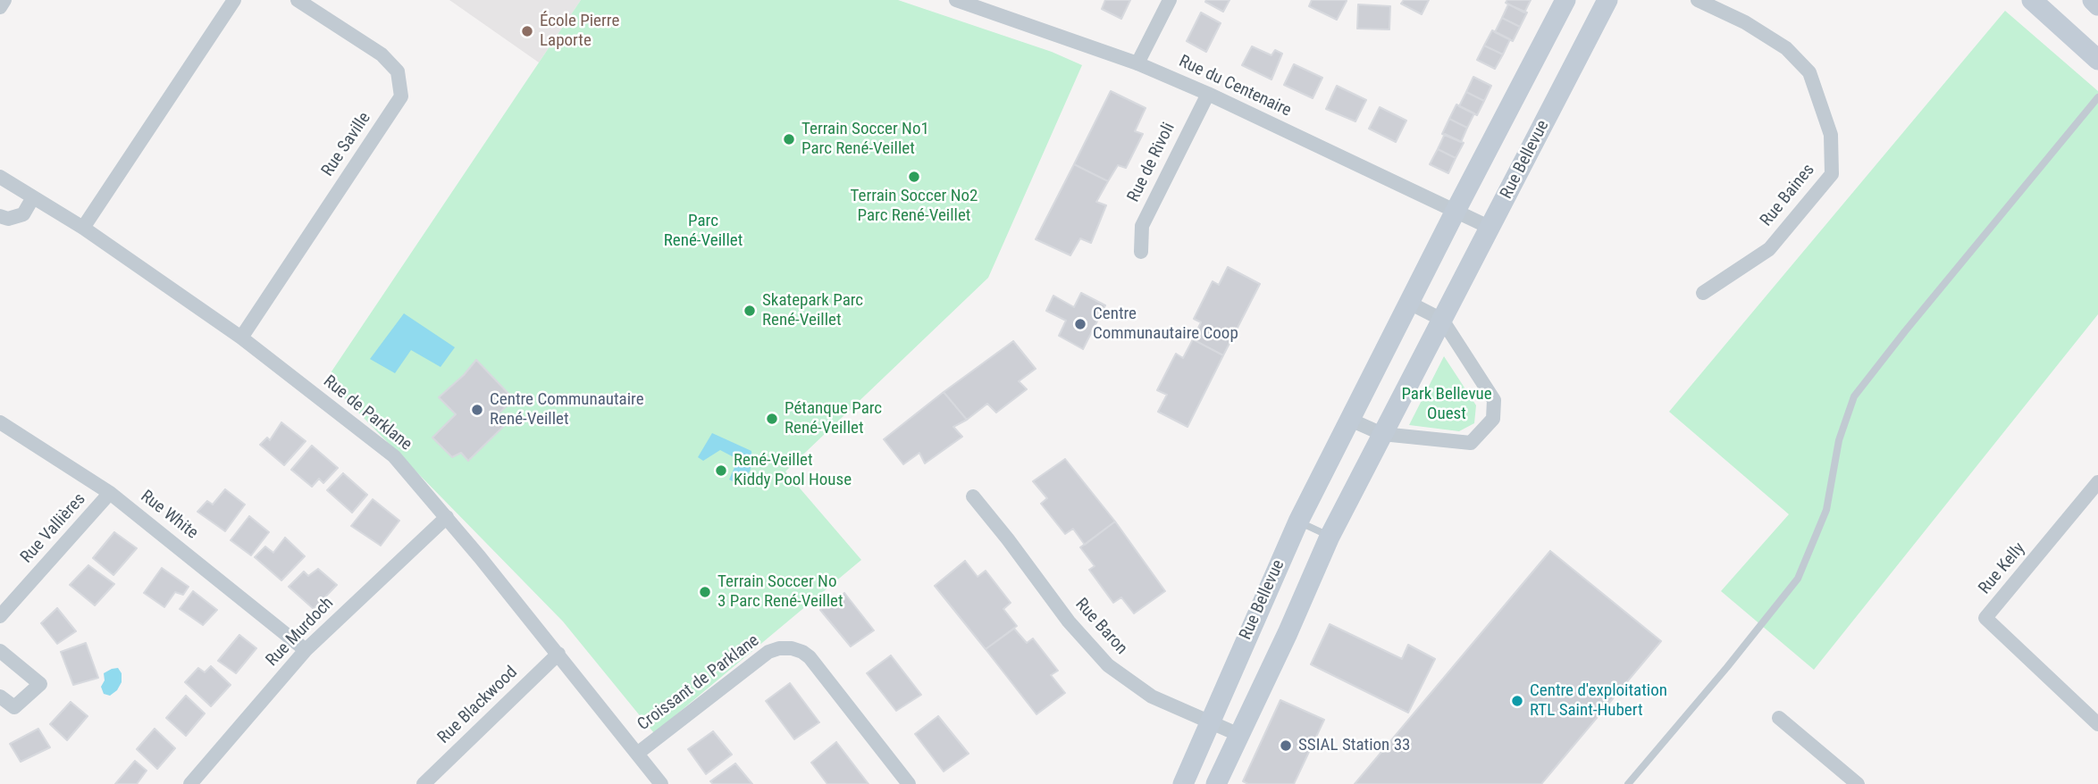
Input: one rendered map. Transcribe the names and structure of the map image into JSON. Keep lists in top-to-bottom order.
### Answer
{
  "streets": {
    "street": [
      "Rue du Centenaire",
      "Rue Saville",
      "Rue Bellevue",
      "Rue de Rivoli",
      "Rue Baines",
      "Rue de Parklane",
      "Rue White",
      "Rue Vallières",
      "Rue Kelly",
      "Rue Baron",
      "Rue Murdoch",
      "Croissant de Parklane",
      "Rue Blackwood"
    ]
  },
  "crossings": [
    ["Rue du Centenaire", "Rue Bellevue"],
    ["Rue du Centenaire", "Rue de Rivoli"],
    ["Rue Saville", "Rue de Parklane"],
    ["Rue Bellevue", "Rue Baron"],
    ["Rue de Parklane", "Rue Murdoch"],
    ["Rue de Parklane", "Croissant de Parklane"],
    ["Rue de Parklane", "Rue Blackwood"],
    ["Rue White", "Rue Vallières"],
    ["Rue White", "Rue Murdoch"]
  ],
  "parks": ["Parc René-Veillet", "Park Bellevue Ouest"],
  "places": [
    "École Pierre Laporte",
    "Terrain Soccer No1 Parc René-Veillet",
    "Terrain Soccer No2 Parc René-Veillet",
    "Skatepark Parc René-Veillet",
    "Centre Communautaire Coop",
    "Centre Communautaire René-Veillet",
    "Pétanque Parc René-Veillet",
    "René-Veillet Kiddy Pool House",
    "Terrain Soccer No 3 Parc René-Veillet",
    "Centre d'exploitation RTL Saint-Hubert",
    "SSIAL Station 33"
  ]
}
